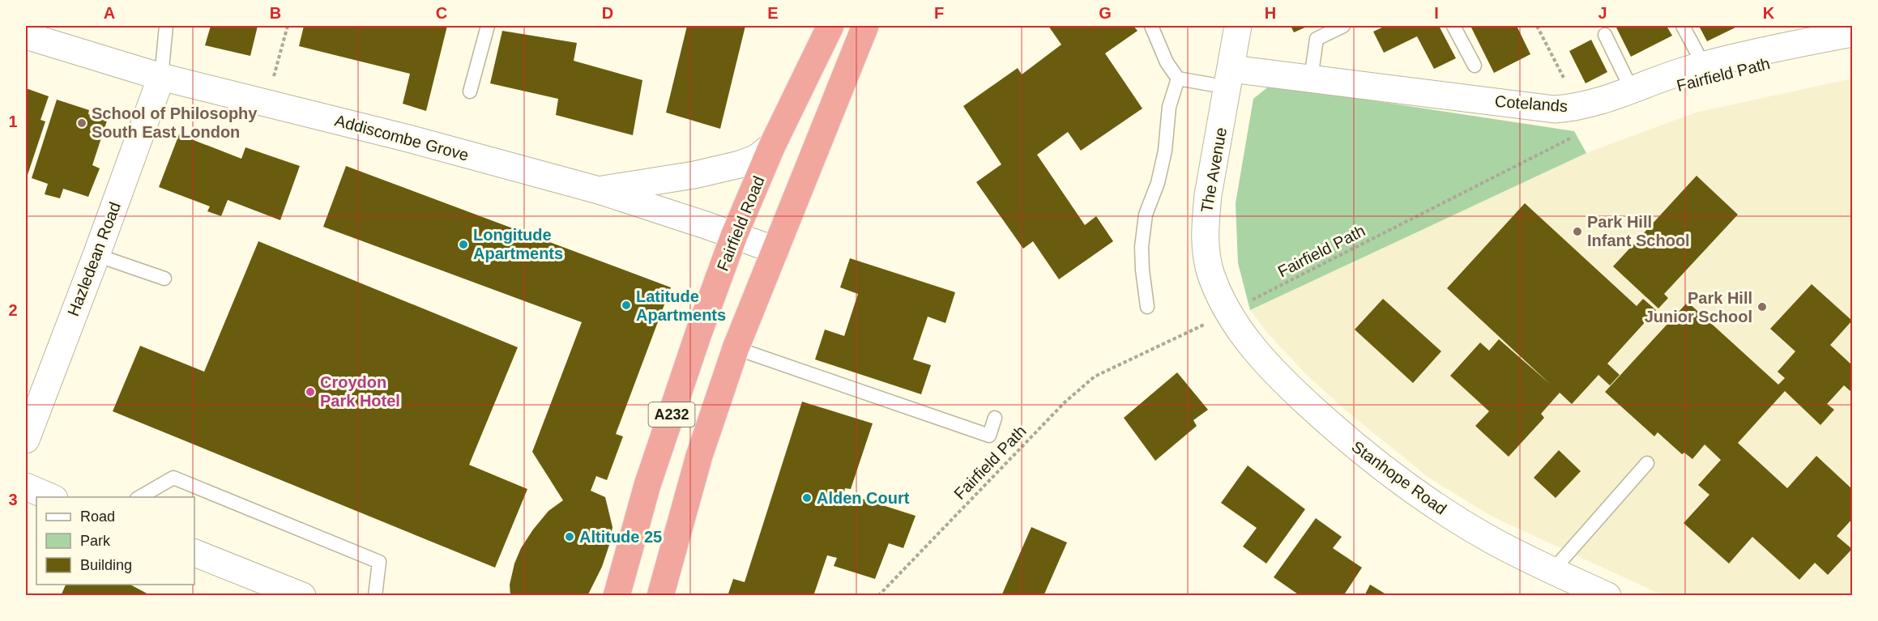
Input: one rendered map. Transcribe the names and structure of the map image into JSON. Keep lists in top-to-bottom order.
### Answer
{
  "streets": {
    "highway": ["Fairfield Road", "A232"],
    "street": [
      "Cotelands",
      "Addiscombe Grove",
      "The Avenue",
      "Hazledean Road",
      "Stanhope Road"
    ],
    "path": ["Fairfield Path"]
  },
  "crossings": [
    ["Fairfield Path", "The Avenue"],
    ["Fairfield Path", "Stanhope Road"],
    ["Cotelands", "The Avenue"],
    ["Addiscombe Grove", "Fairfield Road"],
    ["Addiscombe Grove", "Hazledean Road"],
    ["Addiscombe Grove", "A232"],
    ["The Avenue", "Stanhope Road"]
  ],
  "places": [
    "School of Philosophy South East London",
    "Park Hill Infant School",
    "Longitude Apartments",
    "Latitude Apartments",
    "Park Hill Junior School",
    "Croydon Park Hotel",
    "Alden Court",
    "Altitude 25"
  ],
  "legend": ["Road", "Park", "Building"],
  "grid": {
    "columns": [
      "A",
      "B",
      "C",
      "D",
      "E",
      "F",
      "G",
      "H",
      "I",
      "J",
      "K"
    ],
    "rows": ["1", "2", "3"]
  }
}
